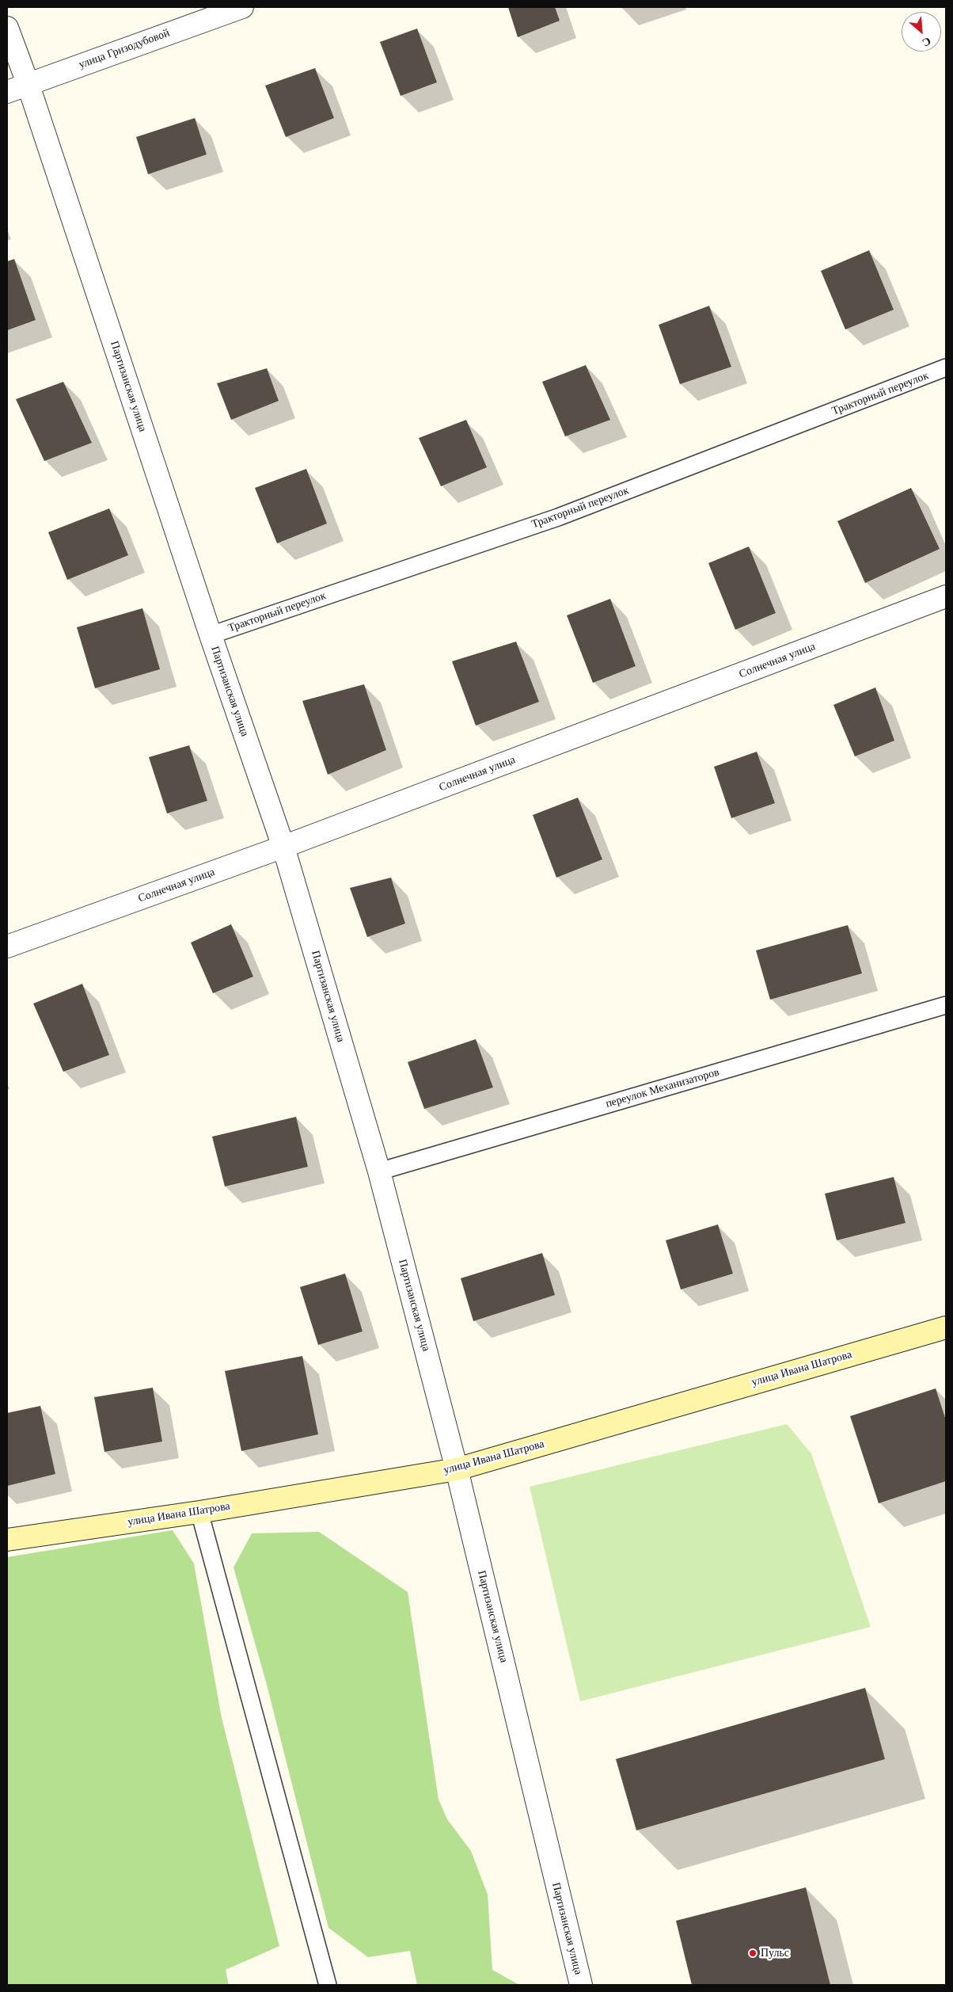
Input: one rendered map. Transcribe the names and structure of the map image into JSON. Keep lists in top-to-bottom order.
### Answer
{
  "streets": {
    "main road": ["улица Ивана Шатрова"],
    "street": ["улица Гризодубовой", "Партизанская улица", "Солнечная улица"],
    "lane": ["Тракторный переулок", "переулок Механизаторов"]
  },
  "crossings": [
    ["улица Гризодубовой", "Партизанская улица"],
    ["Партизанская улица", "Тракторный переулок"],
    ["Партизанская улица", "Солнечная улица"],
    ["Партизанская улица", "переулок Механизаторов"],
    ["Партизанская улица", "улица Ивана Шатрова"]
  ],
  "places": ["Пульс"],
  "north": "bottom right"
}
